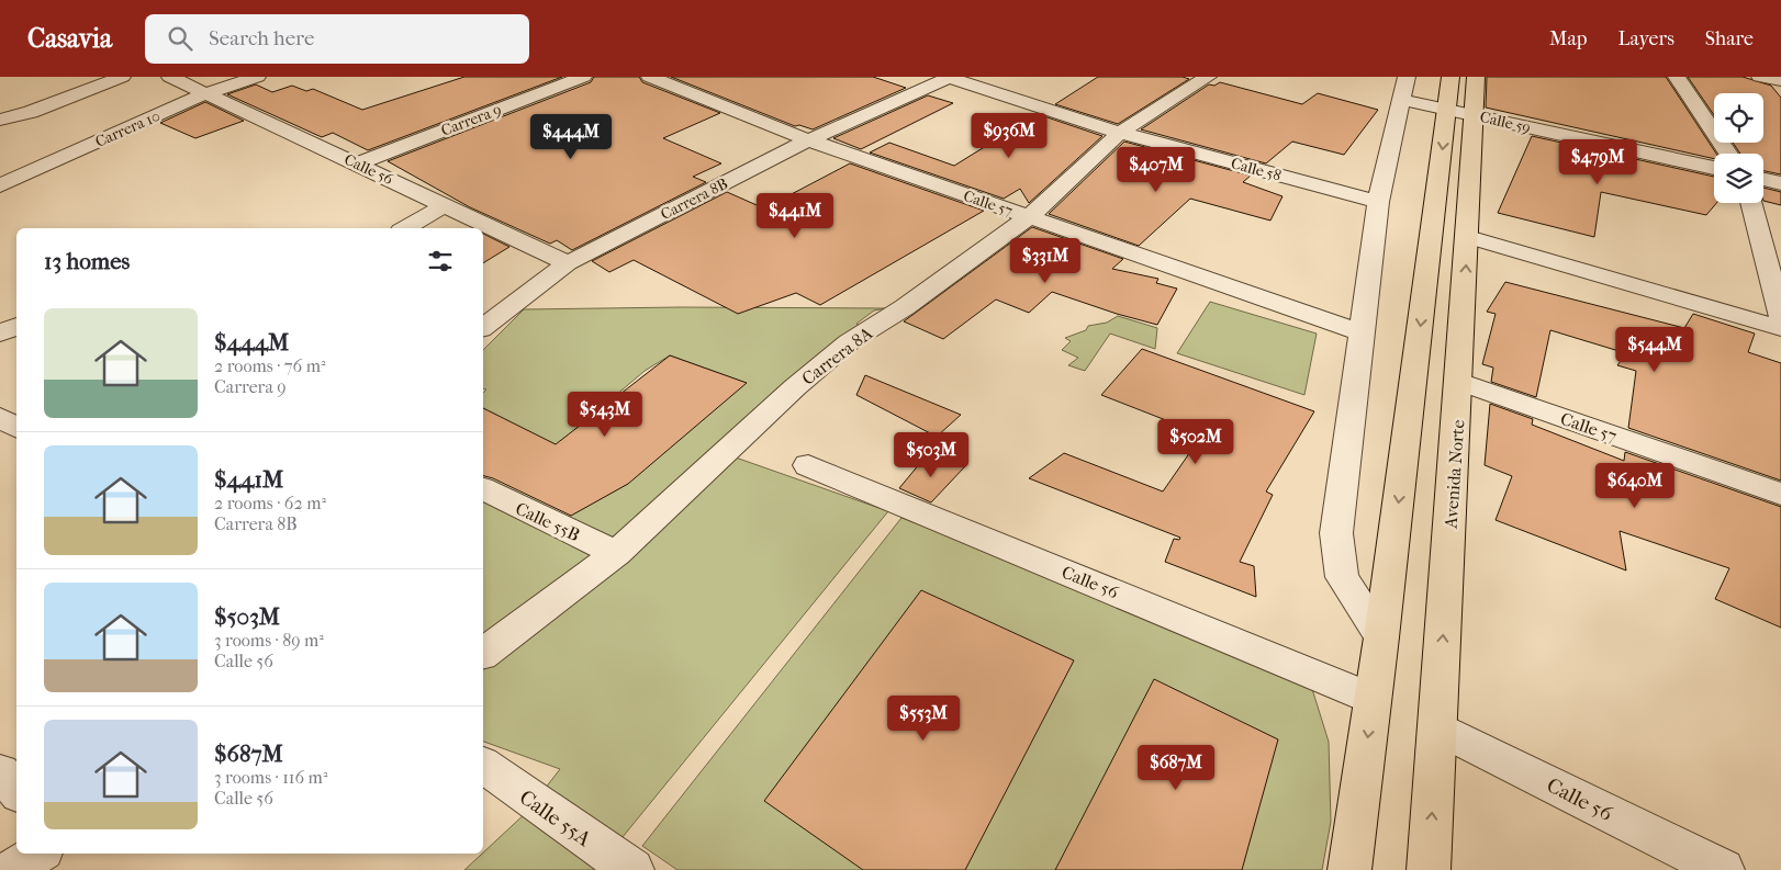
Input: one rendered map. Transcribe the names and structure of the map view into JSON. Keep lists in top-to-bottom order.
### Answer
{
  "streets": {
    "main road": ["Avenida Norte"],
    "street": [
      "Carrera 9",
      "Calle 59",
      "Carrera 10",
      "Calle 56",
      "Calle 58",
      "Carrera 8B",
      "Calle 57",
      "Carrera 8A",
      "Calle 55B",
      "Calle 55A"
    ]
  },
  "crossings": [
    ["Carrera 9", "Calle 56"],
    ["Calle 59", "Avenida Norte"],
    ["Carrera 10", "Calle 56"],
    ["Calle 56", "Carrera 8B"],
    ["Calle 56", "Avenida Norte"],
    ["Calle 58", "Carrera 8B"],
    ["Calle 58", "Carrera 8A"],
    ["Calle 58", "Avenida Norte"],
    ["Carrera 8B", "Calle 57"],
    ["Calle 57", "Carrera 8A"],
    ["Calle 57", "Avenida Norte"],
    ["Carrera 8A", "Calle 55B"]
  ],
  "page": {
    "header": "Casavia",
    "search": "Search here",
    "nav": ["Map", "Layers", "Share"],
    "price": [
      "$936M",
      "$444M",
      "$479M",
      "$407M",
      "$441M",
      "$331M",
      "$544M",
      "$543M",
      "$502M",
      "$503M",
      "$640M",
      "$553M",
      "$687M"
    ],
    "heading": "13 homes",
    "list": [
      {
        "name": "$444M",
        "note": "2 rooms · 76 m² · Carrera 9"
      },
      {
        "name": "$441M",
        "note": "2 rooms · 62 m² · Carrera 8B"
      },
      {
        "name": "$503M",
        "note": "3 rooms · 89 m² · Calle 56"
      },
      {
        "name": "$687M",
        "note": "3 rooms · 116 m² · Calle 56"
      }
    ]
  }
}
